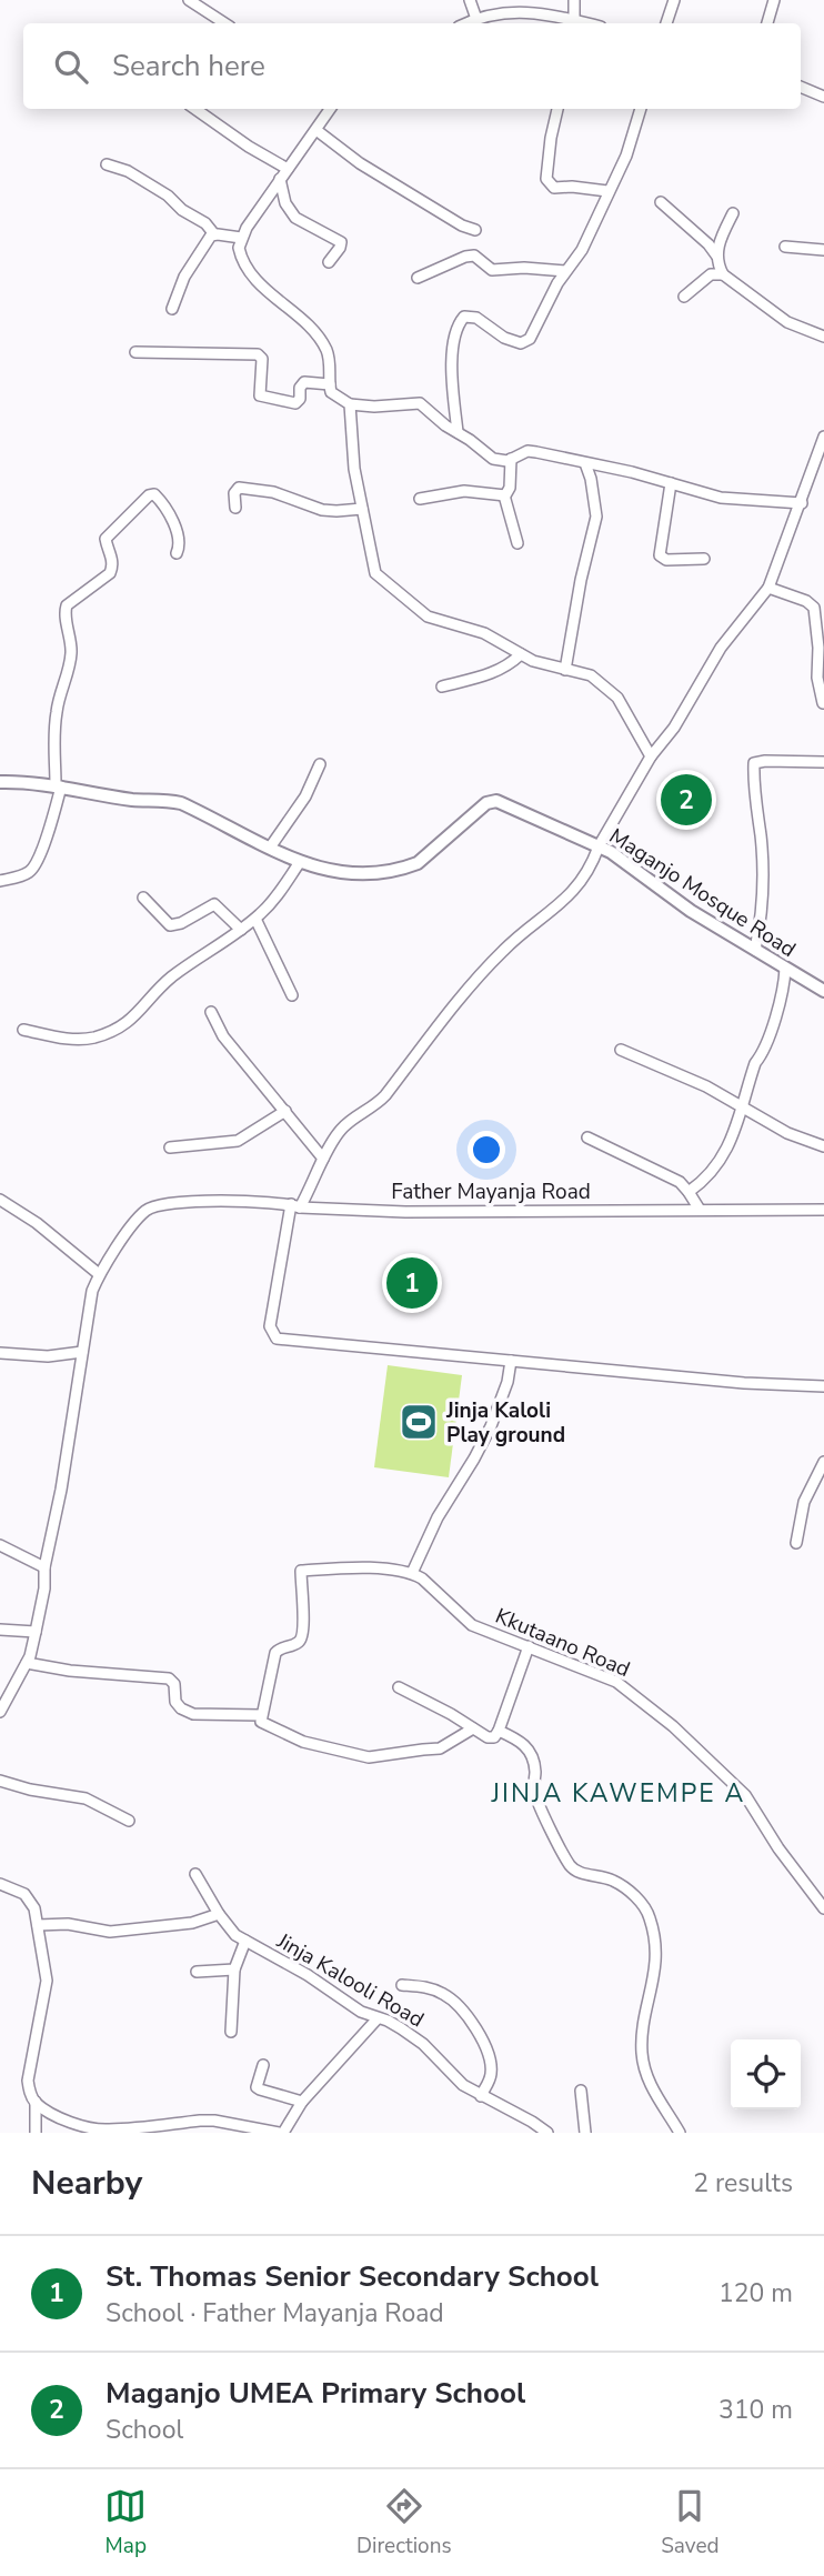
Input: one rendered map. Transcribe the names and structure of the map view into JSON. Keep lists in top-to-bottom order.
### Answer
{
  "streets": {
    "street": [
      "Maganjo Mosque Road",
      "Father Mayanja Road",
      "Kkutaano Road",
      "Jinja Kalooli Road"
    ]
  },
  "districts": ["JINJA KAWEMPE A"],
  "places": {
    "sports": ["Jinja Kaloli Play ground"]
  },
  "page": {
    "search": "Search here",
    "pins": ["2", "1"],
    "heading": ["Nearby", "2 results"],
    "list": [
      {
        "mark": "1",
        "name": "St. Thomas Senior Secondary School",
        "note": "School · Father Mayanja Road",
        "value": "120 m"
      },
      {
        "mark": "2",
        "name": "Maganjo UMEA Primary School",
        "note": "School",
        "value": "310 m"
      }
    ],
    "nav": ["Map", "Directions", "Saved"]
  }
}
